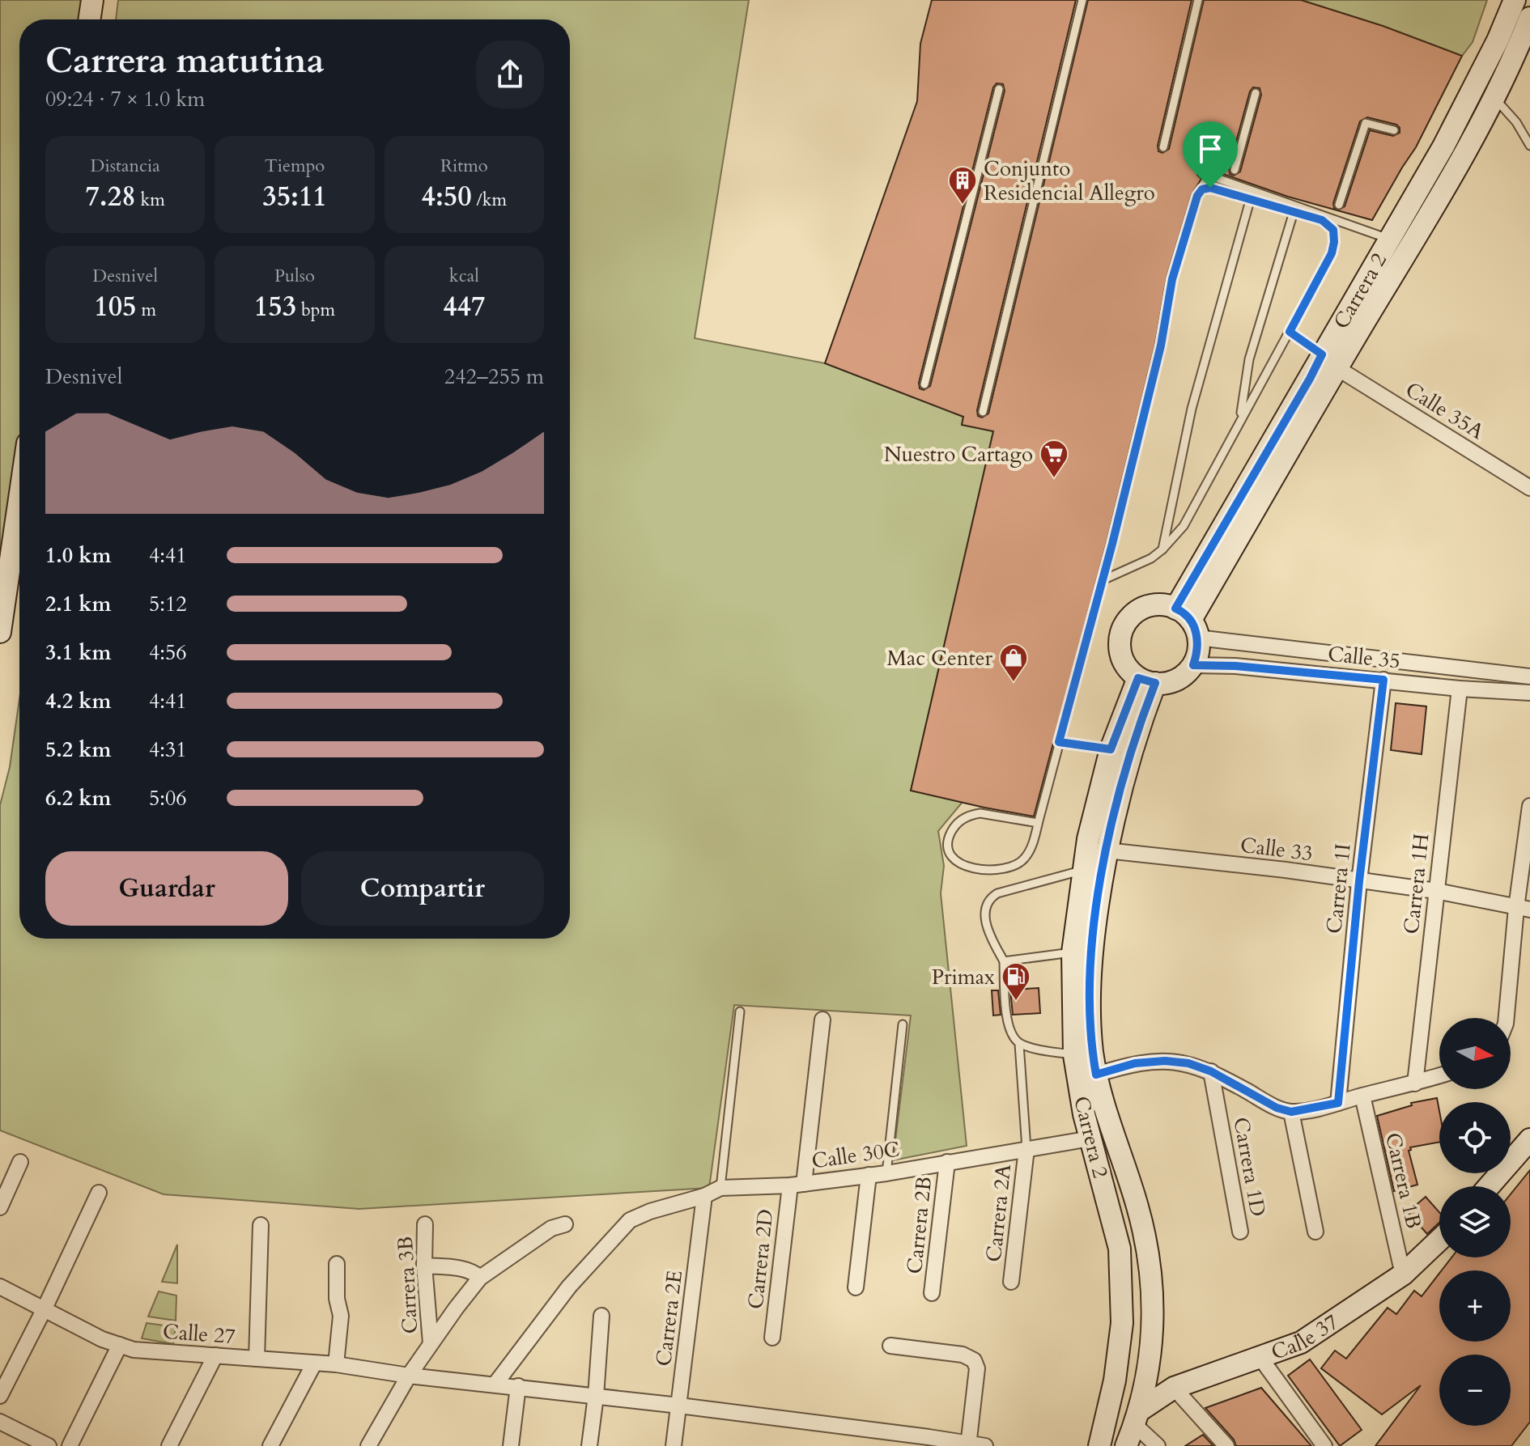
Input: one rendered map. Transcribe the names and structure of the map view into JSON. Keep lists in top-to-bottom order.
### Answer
{
  "streets": {
    "main road": ["Carrera 2", "Calle 37"],
    "street": [
      "Calle 35A",
      "Calle 35",
      "Calle 33",
      "Carrera 1H",
      "Carrera 1I",
      "Calle 30C",
      "Carrera 1D",
      "Carrera 1B",
      "Carrera 2A",
      "Carrera 2B",
      "Carrera 2D",
      "Carrera 3B",
      "Carrera 2E",
      "Calle 27"
    ]
  },
  "crossings": [
    ["Carrera 2", "Calle 35A"],
    ["Carrera 2", "Calle 35"],
    ["Carrera 2", "Calle 33"],
    ["Carrera 2", "Calle 30C"],
    ["Carrera 2", "Calle 37"],
    ["Calle 35", "Carrera 1H"],
    ["Calle 35", "Carrera 1I"],
    ["Calle 33", "Carrera 1H"],
    ["Calle 33", "Carrera 1I"],
    ["Calle 30C", "Carrera 2A"],
    ["Calle 30C", "Carrera 2B"],
    ["Calle 30C", "Carrera 2D"],
    ["Calle 30C", "Carrera 2E"],
    ["Calle 30C", "Calle 27"],
    ["Carrera 1B", "Calle 37"],
    ["Carrera 2E", "Calle 27"]
  ],
  "places": {
    "building": ["Conjunto Residencial Allegro"],
    "supermarket": ["Nuestro Cartago"],
    "shop": ["Mac Center"],
    "fuel station": ["Primax"]
  },
  "north": "right",
  "page": {
    "heading": ["Carrera matutina", "09:24 · 7 × 1.0 km"],
    "stats": [
      ["Distancia", "7.28 km"],
      ["Tiempo", "35:11"],
      ["Ritmo", "4:50 /km"],
      ["Desnivel", "105 m"],
      ["Pulso", "153 bpm"],
      ["kcal", "447"]
    ],
    "chart": ["Desnivel", "242–255 m"],
    "list": [
      {
        "name": "1.0 km",
        "note": "4:41"
      },
      {
        "name": "2.1 km",
        "note": "5:12"
      },
      {
        "name": "3.1 km",
        "note": "4:56"
      },
      {
        "name": "4.2 km",
        "note": "4:41"
      },
      {
        "name": "5.2 km",
        "note": "4:31"
      },
      {
        "name": "6.2 km",
        "note": "5:06"
      }
    ],
    "buttons": ["Guardar", "Compartir"],
    "map_buttons": ["+", "−"]
  }
}
